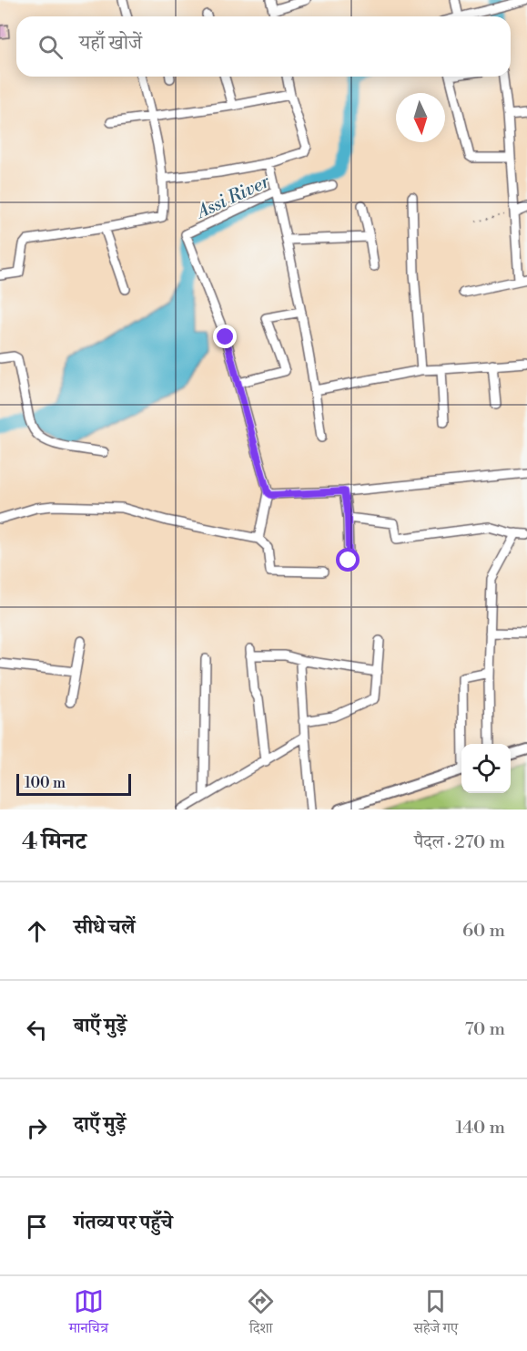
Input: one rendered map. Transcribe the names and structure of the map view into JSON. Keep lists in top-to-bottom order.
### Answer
{
  "water": ["Assi River"],
  "scale_bar": "100 m",
  "north": "bottom",
  "page": {
    "search": "यहाँ खोजें",
    "scale": "100 m",
    "heading": ["4 मिनट", "पैदल · 270 m"],
    "list": [
      ["सीधे चलें", "60 m"],
      ["बाएँ मुड़ें", "70 m"],
      ["दाएँ मुड़ें", "140 m"],
      "गंतव्य पर पहुँचे"
    ],
    "nav": ["मानचित्र", "दिशा", "सहेजे गए"]
  }
}
